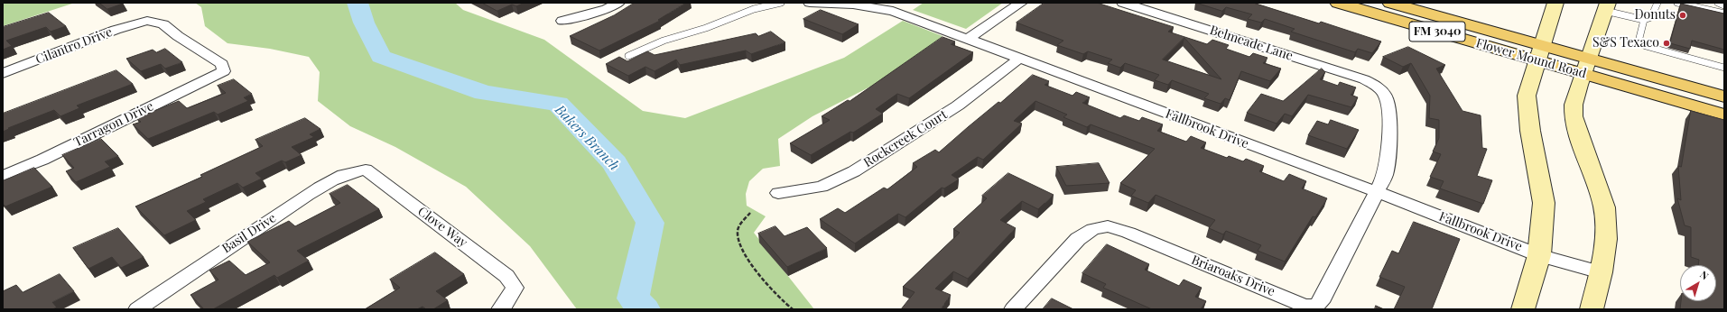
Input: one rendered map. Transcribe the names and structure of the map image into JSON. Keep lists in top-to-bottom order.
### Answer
{
  "streets": {
    "main road": ["FM 3040", "Flower Mound Road"],
    "street": [
      "Belmeade Lane",
      "Cilantro Drive",
      "Tarragon Drive",
      "Fallbrook Drive",
      "Rockcreek Court",
      "Clove Way",
      "Basil Drive",
      "Briaroaks Drive"
    ]
  },
  "crossings": [
    ["Belmeade Lane", "Briaroaks Drive"],
    ["Cilantro Drive", "Tarragon Drive"],
    ["Fallbrook Drive", "Rockcreek Court"],
    ["Fallbrook Drive", "Briaroaks Drive"],
    ["Clove Way", "Basil Drive"]
  ],
  "water": ["Bakers Branch"],
  "places": ["Donuts", "S&S Texaco"],
  "north": "top right"
}
